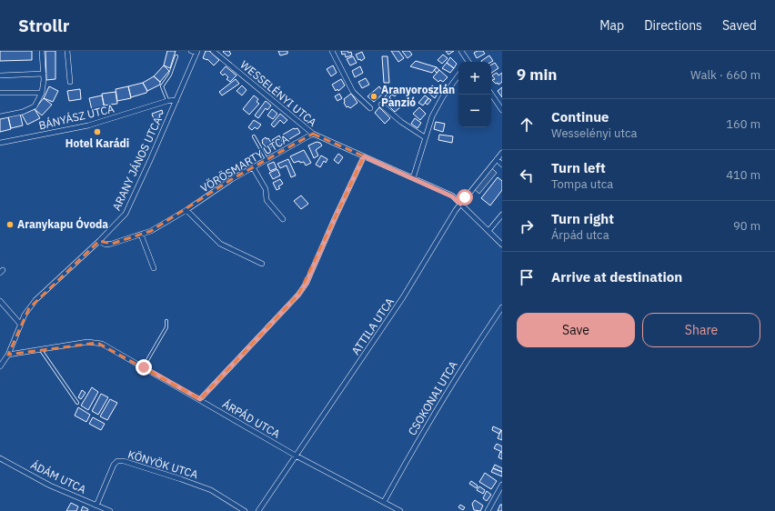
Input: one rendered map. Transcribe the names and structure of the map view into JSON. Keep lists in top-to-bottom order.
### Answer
{
  "streets": {
    "street": [
      "WESSELÉNYI UTCA",
      "BÁNYÁSZ UTCA",
      "ARANY JÁNOS UTCA",
      "VÖRÖSMARTY UTCA",
      "ATTILA UTCA",
      "CSOKONAI UTCA",
      "ÁRPÁD UTCA",
      "KÖNYÖK UTCA",
      "ÁDÁM UTCA"
    ]
  },
  "crossings": [
    ["WESSELÉNYI UTCA", "VÖRÖSMARTY UTCA"],
    ["WESSELÉNYI UTCA", "ATTILA UTCA"],
    ["BÁNYÁSZ UTCA", "ARANY JÁNOS UTCA"],
    ["ARANY JÁNOS UTCA", "VÖRÖSMARTY UTCA"],
    ["ARANY JÁNOS UTCA", "ÁRPÁD UTCA"],
    ["ATTILA UTCA", "ÁRPÁD UTCA"],
    ["CSOKONAI UTCA", "ÁRPÁD UTCA"],
    ["KÖNYÖK UTCA", "ÁDÁM UTCA"]
  ],
  "places": ["Aranyoroszlán Panzió", "Hotel Karádi", "Aranykapu Óvoda"],
  "page": {
    "header": "Strollr",
    "nav": ["Map", "Directions", "Saved"],
    "heading": ["9 min", "Walk · 660 m"],
    "map_buttons": ["+", "−"],
    "list": [
      ["Continue", "Wesselényi utca", "160 m"],
      ["Turn left", "Tompa utca", "410 m"],
      ["Turn right", "Árpád utca", "90 m"],
      "Arrive at destination"
    ],
    "buttons": ["Save", "Share"]
  }
}
